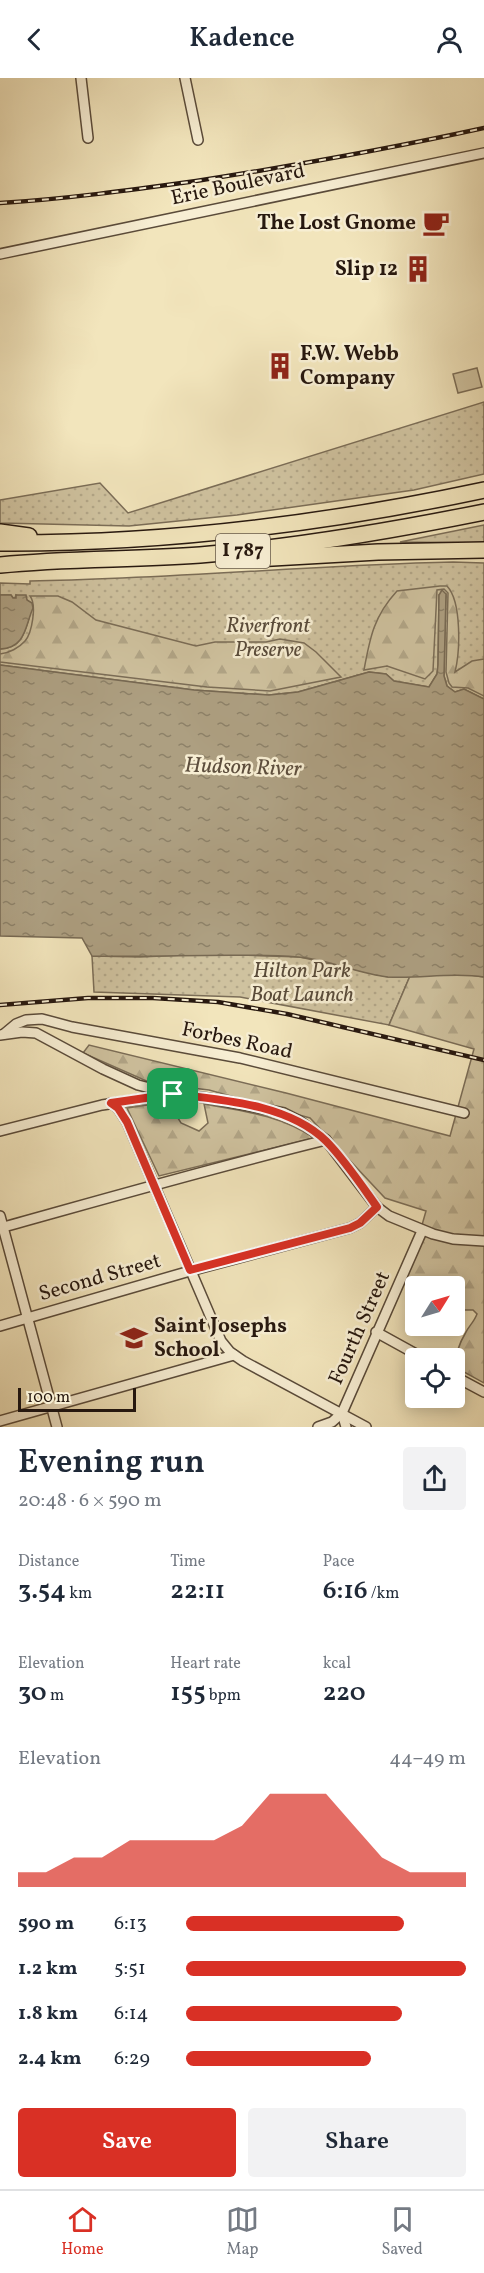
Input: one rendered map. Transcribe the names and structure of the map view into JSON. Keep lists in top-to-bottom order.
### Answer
{
  "streets": {
    "highway": ["I 787"],
    "street": [
      "Erie Boulevard",
      "Forbes Road",
      "Second Street",
      "Fourth Street"
    ]
  },
  "water": ["Hudson River"],
  "parks": ["Riverfront Preserve", "Hilton Park Boat Launch"],
  "places": {
    "cafe": ["The Lost Gnome"],
    "building": ["Slip 12", "F.W. Webb Company"],
    "school or university": ["Saint Josephs School"]
  },
  "scale_bar": "100 m",
  "north": "top right",
  "page": {
    "header": "Kadence",
    "scale": "100 m",
    "heading": ["Evening run", "20:48 · 6 × 590 m"],
    "stats": [
      ["Distance", "3.54 km"],
      ["Time", "22:11"],
      ["Pace", "6:16 /km"],
      ["Elevation", "30 m"],
      ["Heart rate", "155 bpm"],
      ["kcal", "220"]
    ],
    "chart": ["Elevation", "44–49 m"],
    "list": [
      {
        "name": "590 m",
        "note": "6:13"
      },
      {
        "name": "1.2 km",
        "note": "5:51"
      },
      {
        "name": "1.8 km",
        "note": "6:14"
      },
      {
        "name": "2.4 km",
        "note": "6:29"
      }
    ],
    "buttons": ["Save", "Share"],
    "tabs": ["Home", "Map", "Saved"]
  }
}
